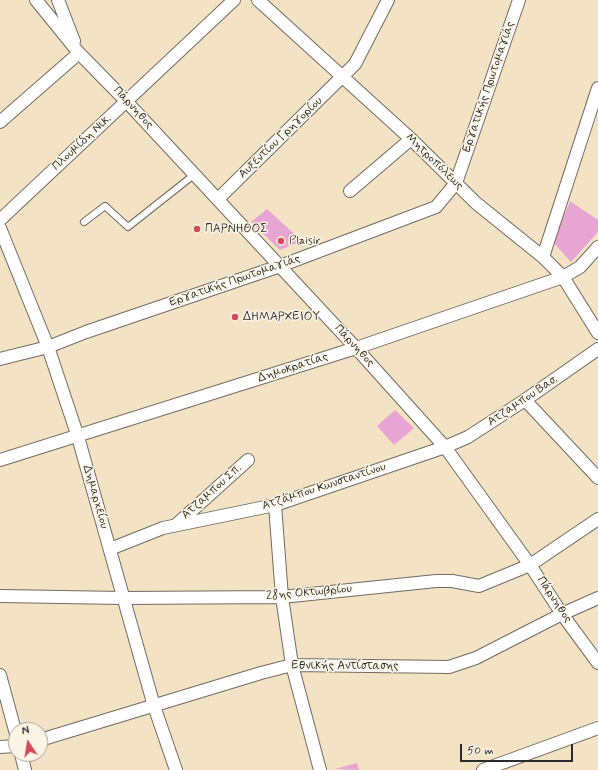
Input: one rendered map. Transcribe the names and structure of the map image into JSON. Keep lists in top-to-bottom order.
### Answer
{
  "streets": {
    "street": [
      "Εργατικής Πρωτομαγιάς",
      "Πάρνηθος",
      "Αυξεντίου Γρηγορίου",
      "Πλουμίδη Νικ.",
      "Μητροπόλεως",
      "Δημοκρατίας",
      "Ατζαμπου Βασ.",
      "Ατζάμπου Κωνσταντίνου",
      "Ατζαμπου Σπ.",
      "Δημαρχείου",
      "28ης Οκτωβρίου",
      "Εθνικής Αντίστασης"
    ]
  },
  "crossings": [
    ["Εργατικής Πρωτομαγιάς", "Πάρνηθος"],
    ["Εργατικής Πρωτομαγιάς", "Μητροπόλεως"],
    ["Εργατικής Πρωτομαγιάς", "Δημαρχείου"],
    ["Πάρνηθος", "Αυξεντίου Γρηγορίου"],
    ["Πάρνηθος", "Πλουμίδη Νικ."],
    ["Πάρνηθος", "Δημοκρατίας"],
    ["Πάρνηθος", "Ατζαμπου Βασ."],
    ["Πάρνηθος", "Ατζάμπου Κωνσταντίνου"],
    ["Πάρνηθος", "28ης Οκτωβρίου"],
    ["Πάρνηθος", "Εθνικής Αντίστασης"],
    ["Αυξεντίου Γρηγορίου", "Μητροπόλεως"],
    ["Μητροπόλεως", "Δημοκρατίας"],
    ["Δημοκρατίας", "Δημαρχείου"],
    ["Ατζαμπου Βασ.", "Ατζάμπου Κωνσταντίνου"],
    ["Ατζάμπου Κωνσταντίνου", "Ατζαμπου Σπ."],
    ["Ατζάμπου Κωνσταντίνου", "Δημαρχείου"],
    ["Δημαρχείου", "28ης Οκτωβρίου"],
    ["Δημαρχείου", "Εθνικής Αντίστασης"]
  ],
  "places": ["ΠΑΡΝΗΘΟΣ", "Plaisir", "ΔΗΜΑΡΧΕΙΟΥ"],
  "scale_bar": "50 m",
  "north": "top"
}
